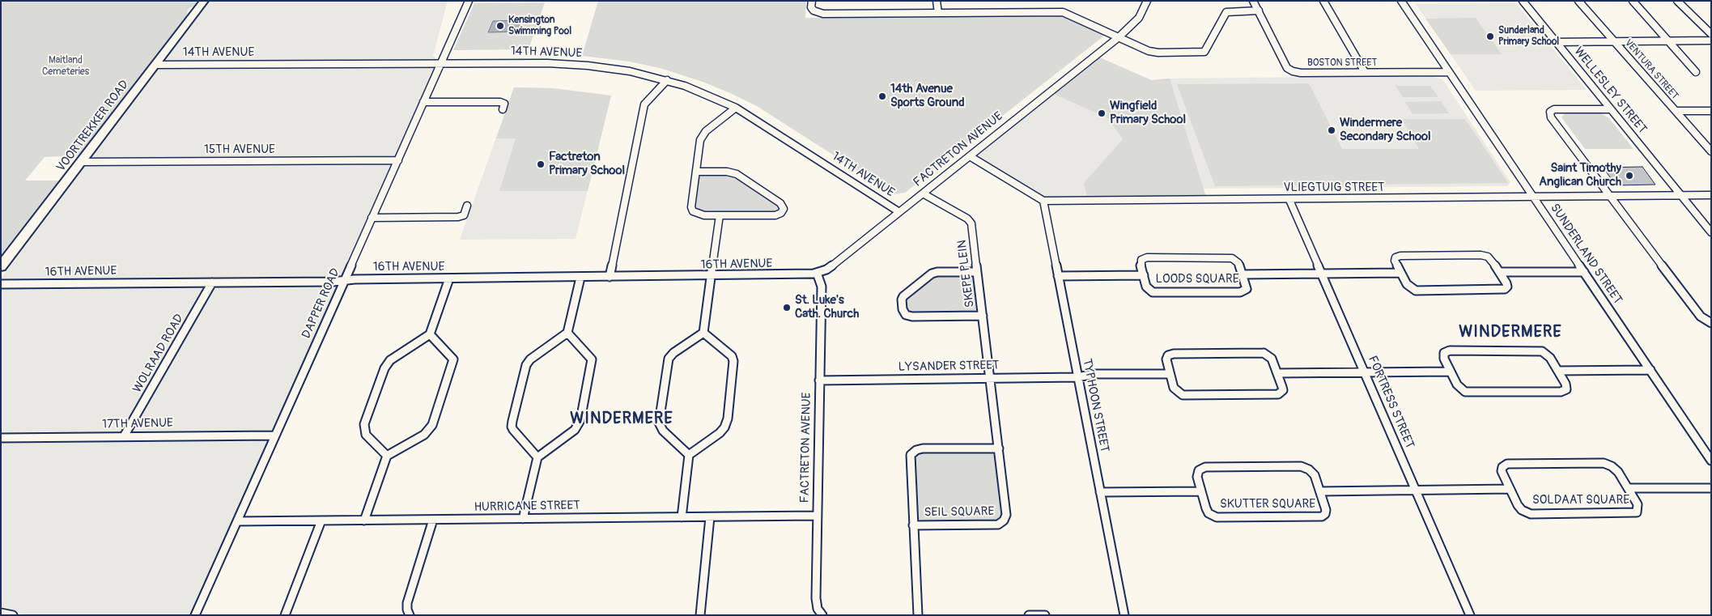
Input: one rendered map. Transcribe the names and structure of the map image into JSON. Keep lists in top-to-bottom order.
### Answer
{
  "streets": {
    "main road": ["VOORTREKKER ROAD"],
    "street": [
      "14TH AVENUE",
      "BOSTON STREET",
      "VENTURA STREET",
      "WELLESLEY STREET",
      "15TH AVENUE",
      "FACTRETON AVENUE",
      "VLIEGTUIG STREET",
      "SUNDERLAND STREET",
      "16TH AVENUE",
      "SKEPE PLEIN",
      "LOODS SQUARE",
      "DAPPER ROAD",
      "WOLRAAD ROAD",
      "LYSANDER STREET",
      "FORTRESS STREET",
      "TYPHOON STREET",
      "17TH AVENUE",
      "SOLDAAT SQUARE",
      "SKUTTER SQUARE",
      "HURRICANE STREET",
      "SEIL SQUARE"
    ]
  },
  "crossings": [
    ["14TH AVENUE", "VOORTREKKER ROAD"],
    ["14TH AVENUE", "FACTRETON AVENUE"],
    ["14TH AVENUE", "DAPPER ROAD"],
    ["BOSTON STREET", "SUNDERLAND STREET"],
    ["WELLESLEY STREET", "VLIEGTUIG STREET"],
    ["VOORTREKKER ROAD", "15TH AVENUE"],
    ["15TH AVENUE", "DAPPER ROAD"],
    ["FACTRETON AVENUE", "16TH AVENUE"],
    ["FACTRETON AVENUE", "SKEPE PLEIN"],
    ["FACTRETON AVENUE", "LYSANDER STREET"],
    ["FACTRETON AVENUE", "HURRICANE STREET"],
    ["VLIEGTUIG STREET", "SUNDERLAND STREET"],
    ["VLIEGTUIG STREET", "FORTRESS STREET"],
    ["VLIEGTUIG STREET", "TYPHOON STREET"],
    ["16TH AVENUE", "DAPPER ROAD"],
    ["16TH AVENUE", "WOLRAAD ROAD"],
    ["SKEPE PLEIN", "LYSANDER STREET"],
    ["SKEPE PLEIN", "SEIL SQUARE"],
    ["LOODS SQUARE", "FORTRESS STREET"],
    ["LOODS SQUARE", "TYPHOON STREET"],
    ["DAPPER ROAD", "17TH AVENUE"],
    ["DAPPER ROAD", "HURRICANE STREET"],
    ["WOLRAAD ROAD", "17TH AVENUE"],
    ["LYSANDER STREET", "TYPHOON STREET"],
    ["LYSANDER STREET", "SEIL SQUARE"],
    ["FORTRESS STREET", "SKUTTER SQUARE"]
  ],
  "districts": ["WINDERMERE", "WINDERMERE"],
  "parks": ["Maitland Cemeteries"],
  "places": [
    "Kensington Swimming Pool",
    "Sunderland Primary School",
    "14th Avenue Sports Ground",
    "Wingfield Primary School",
    "Windermere Secondary School",
    "Factreton Primary School",
    "Saint Timothy Anglican Church",
    "St. Luke's Cath. Church"
  ]
}
